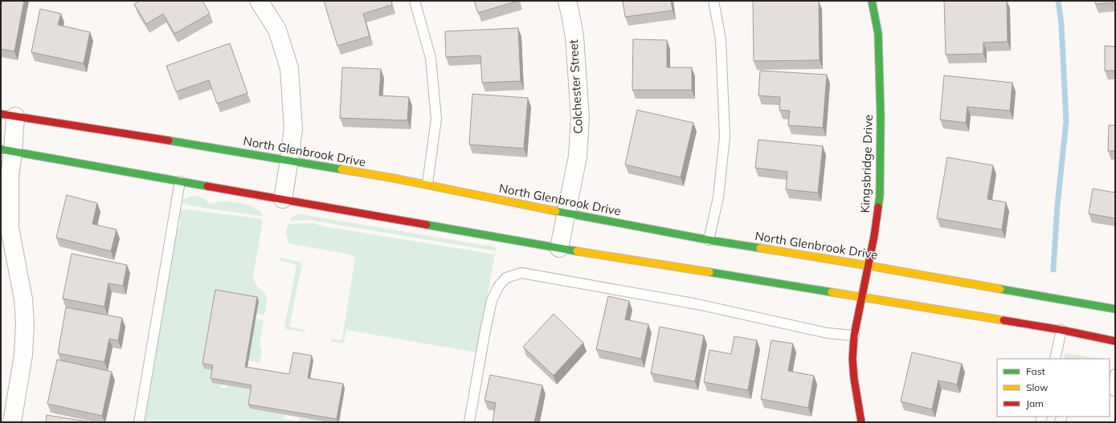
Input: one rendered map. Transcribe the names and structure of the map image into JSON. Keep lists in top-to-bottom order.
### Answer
{
  "streets": {
    "main road": ["North Glenbrook Drive", "Kingsbridge Drive"],
    "street": ["Colchester Street"]
  },
  "crossings": [
    ["Colchester Street", "North Glenbrook Drive"],
    ["North Glenbrook Drive", "Kingsbridge Drive"]
  ],
  "legend": ["Fast", "Slow", "Jam"]
}
